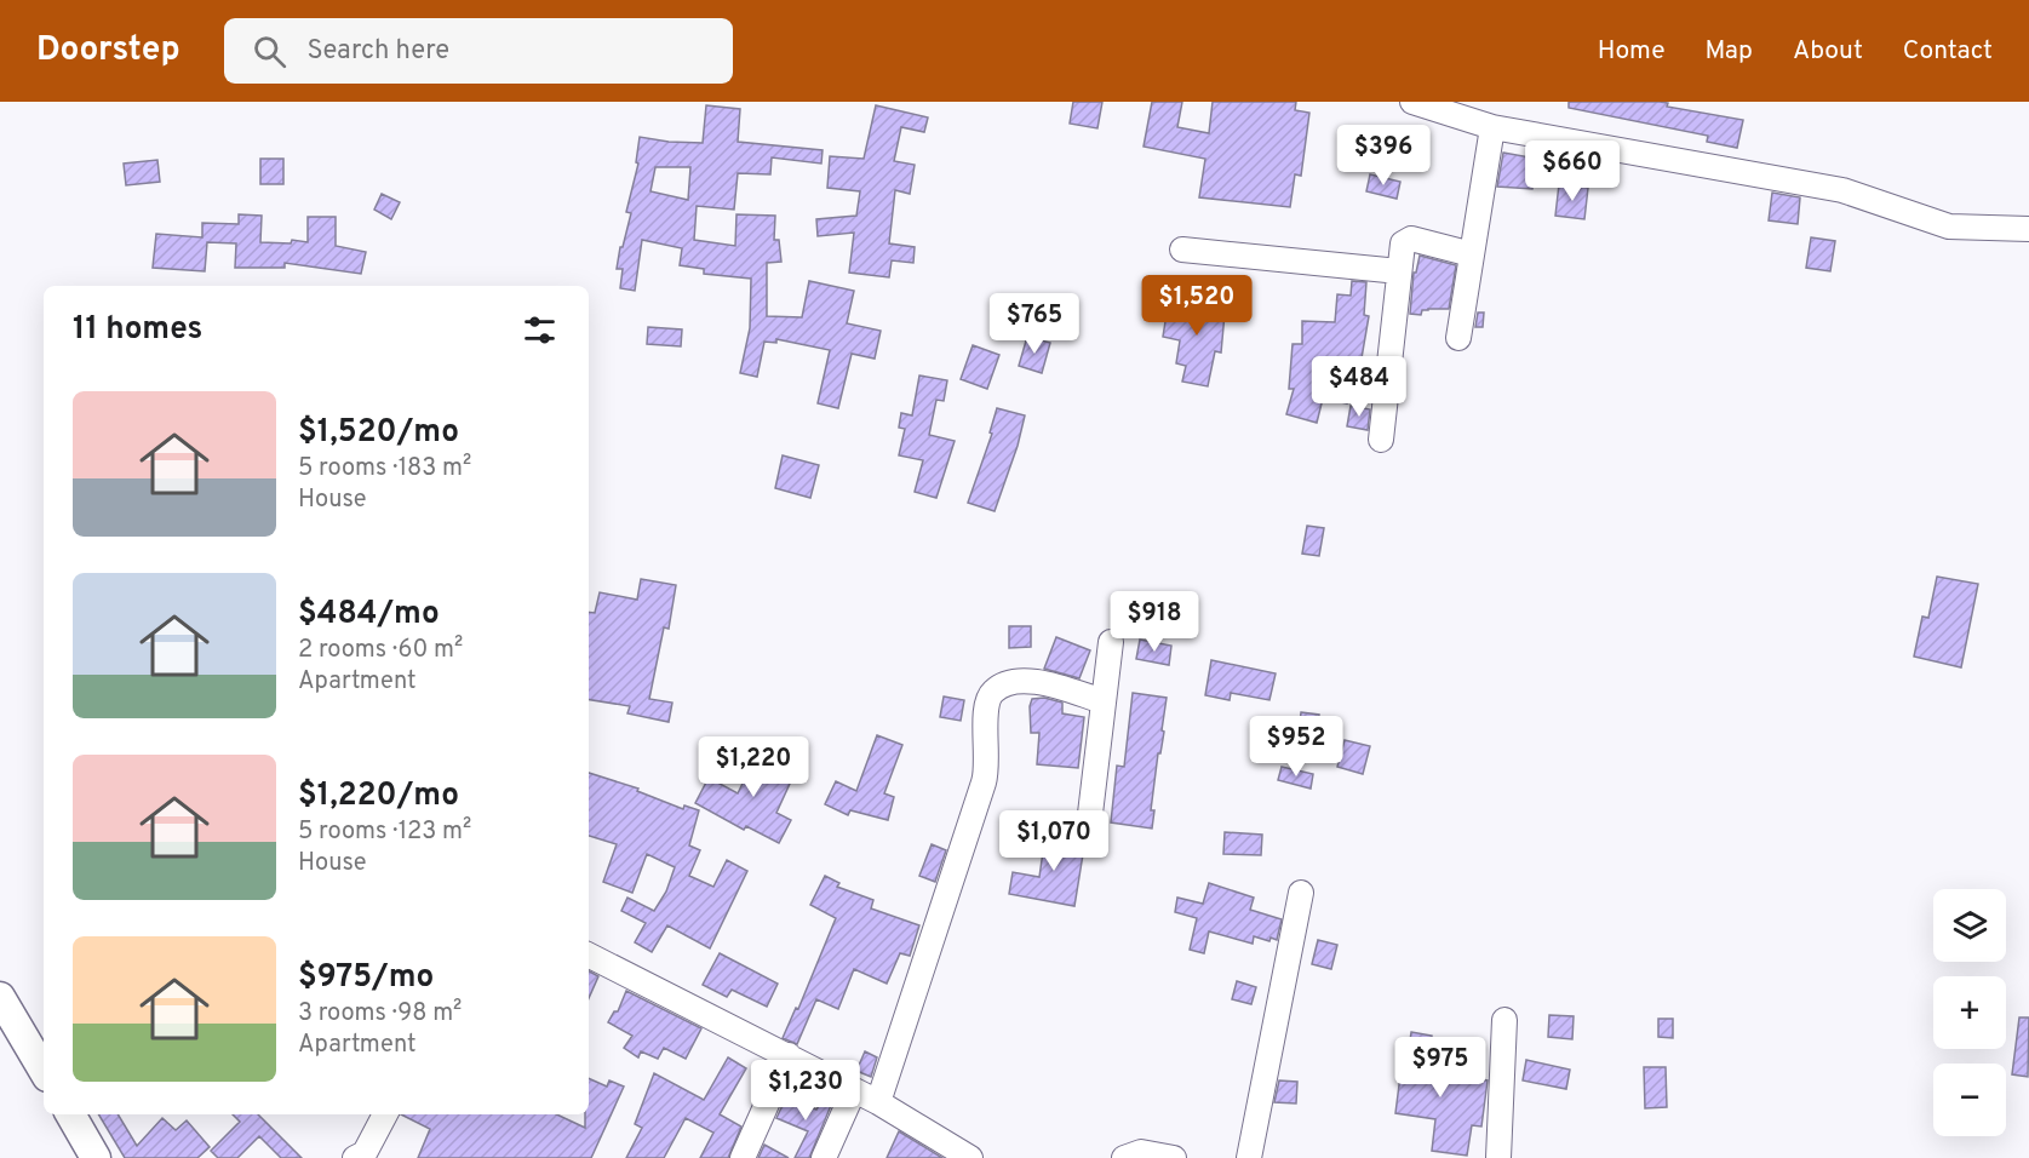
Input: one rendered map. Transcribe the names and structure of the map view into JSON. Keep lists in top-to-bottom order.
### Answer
{
  "page": {
    "header": "Doorstep",
    "search": "Search here",
    "nav": [
      "Home",
      "Map",
      "About",
      "Contact"
    ],
    "price": [
      "$396",
      "$660",
      "$1,520",
      "$765",
      "$484",
      "$918",
      "$952",
      "$1,220",
      "$1,070",
      "$975",
      "$1,230"
    ],
    "heading": "11 homes",
    "list": [
      {
        "name": "$1,520/mo",
        "note": "5 rooms · 183 m² · House"
      },
      {
        "name": "$484/mo",
        "note": "2 rooms · 60 m² · Apartment"
      },
      {
        "name": "$1,220/mo",
        "note": "5 rooms · 123 m² · House"
      },
      {
        "name": "$975/mo",
        "note": "3 rooms · 98 m² · Apartment"
      }
    ],
    "map_buttons": ["+", "−"]
  }
}
